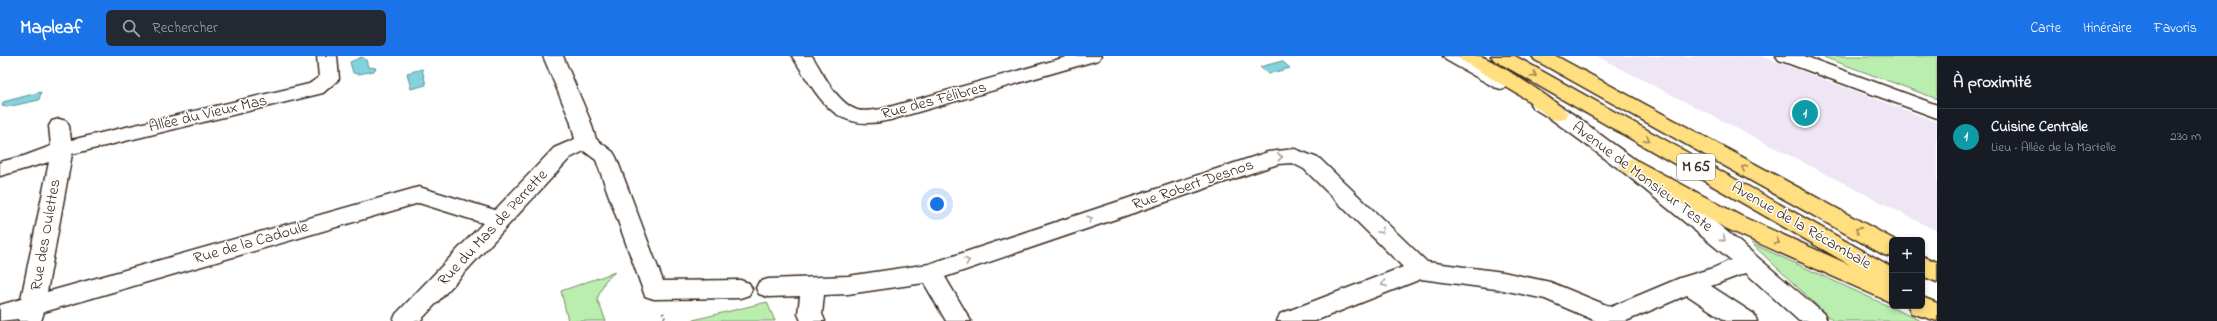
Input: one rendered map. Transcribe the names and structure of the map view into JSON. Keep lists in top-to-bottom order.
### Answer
{
  "streets": {
    "main road": ["M 65", "Avenue de la Récambale"],
    "street": [
      "Rue des Félibres",
      "Allée du Vieux Mas",
      "Avenue de Monsieur Teste",
      "Rue Robert Desnos",
      "Rue du Mas de Perrette",
      "Rue des Oulettes",
      "Rue de la Cadoule"
    ]
  },
  "crossings": [
    ["Allée du Vieux Mas", "Rue des Oulettes"],
    ["Rue du Mas de Perrette", "Rue de la Cadoule"],
    ["Rue des Oulettes", "Rue de la Cadoule"]
  ],
  "one_way": ["Rue Robert Desnos"],
  "page": {
    "header": "Mapleaf",
    "search": "Rechercher",
    "nav": ["Carte", "Itinéraire", "Favoris"],
    "heading": "À proximité",
    "pins": "1",
    "list": [
      {
        "mark": "1",
        "name": "Cuisine Centrale",
        "note": "Lieu · Allée de la Martelle",
        "value": "230 m"
      }
    ],
    "map_buttons": ["+", "−"]
  }
}
